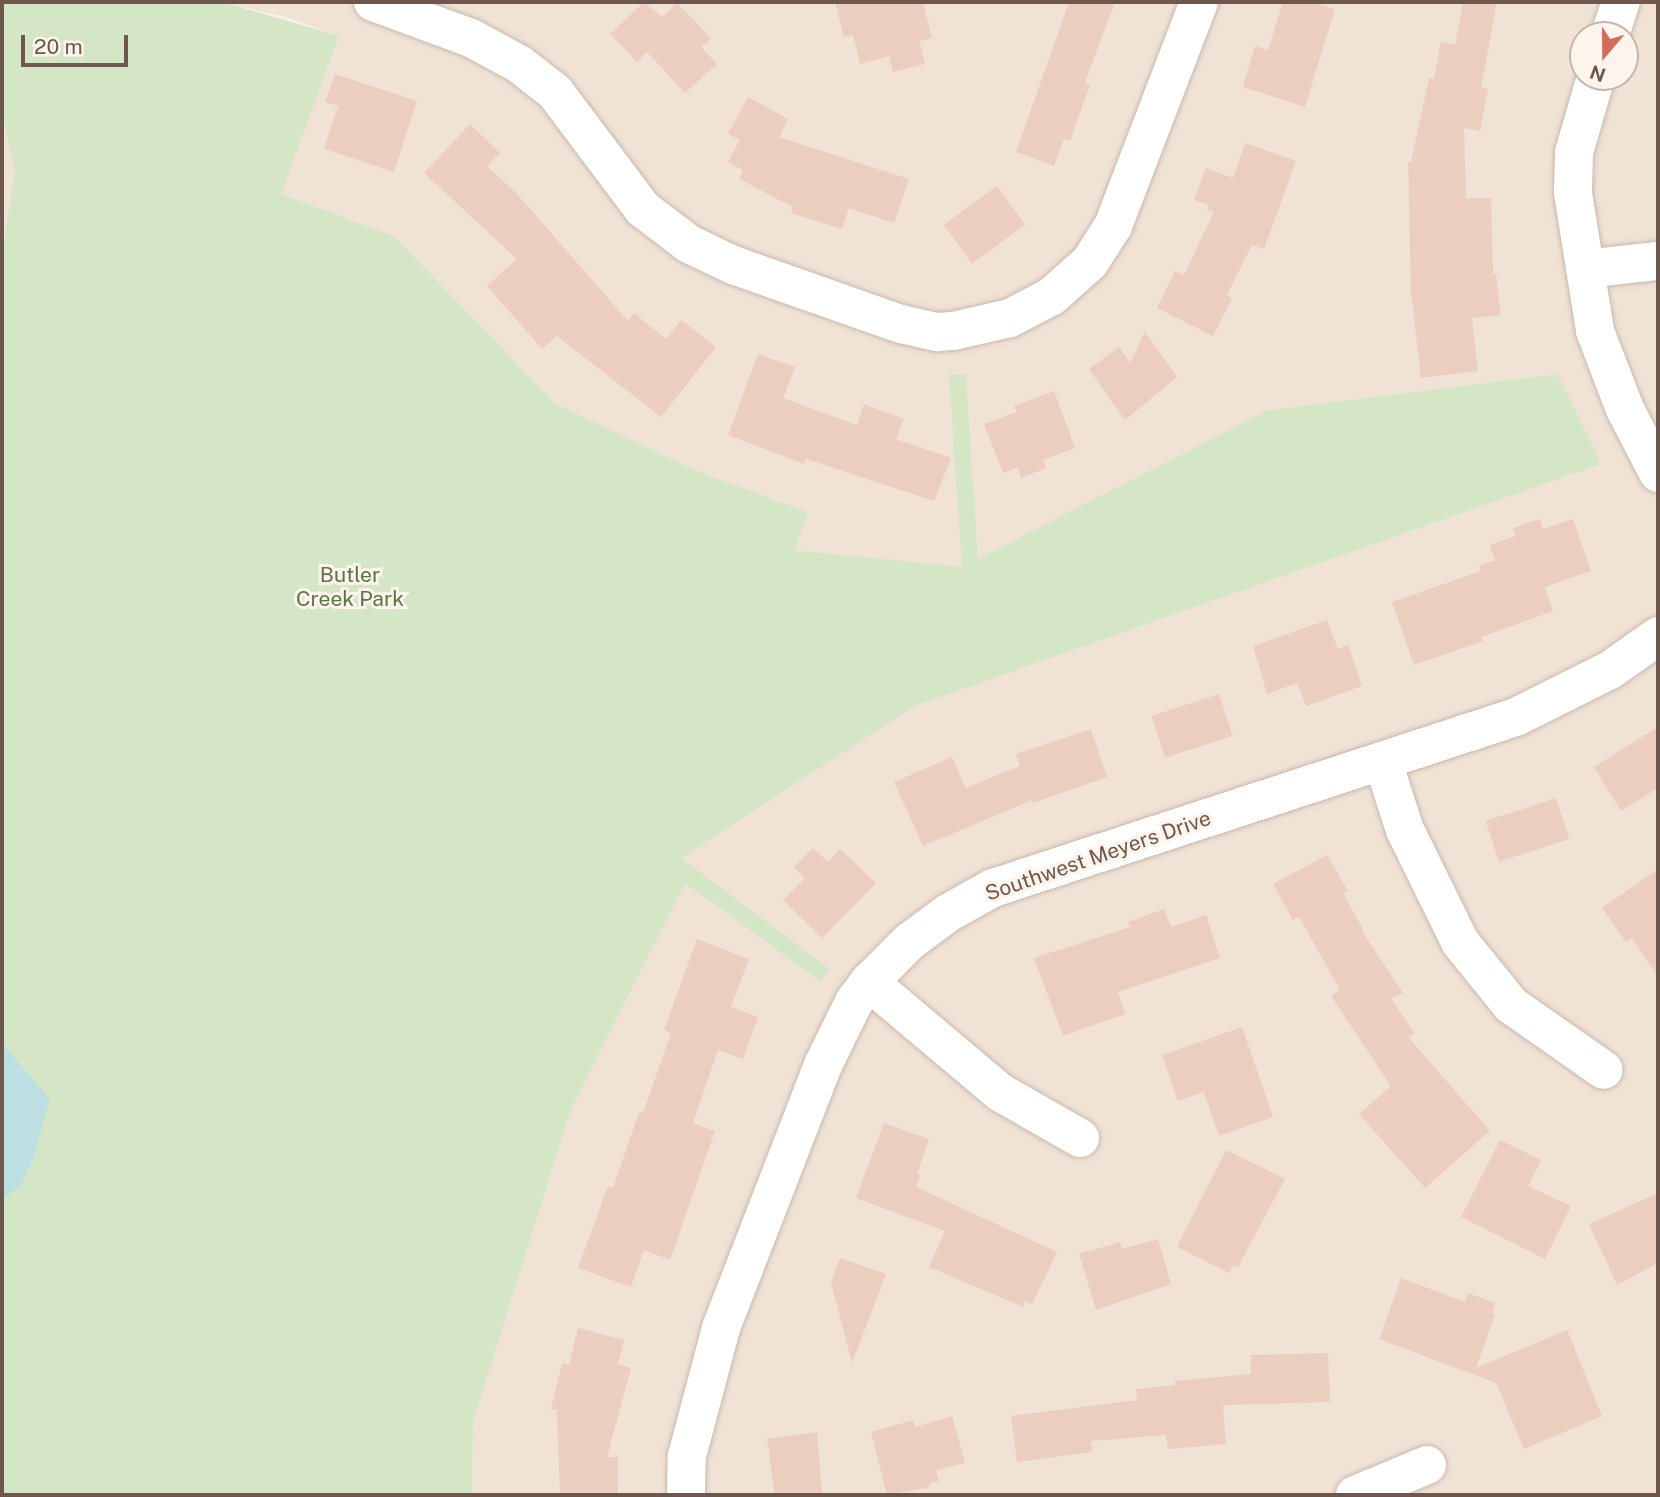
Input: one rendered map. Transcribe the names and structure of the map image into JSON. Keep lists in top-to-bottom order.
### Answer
{
  "streets": {
    "street": ["Southwest Meyers Drive"]
  },
  "parks": ["Butler Creek Park"],
  "scale_bar": "20 m",
  "north": "bottom"
}
